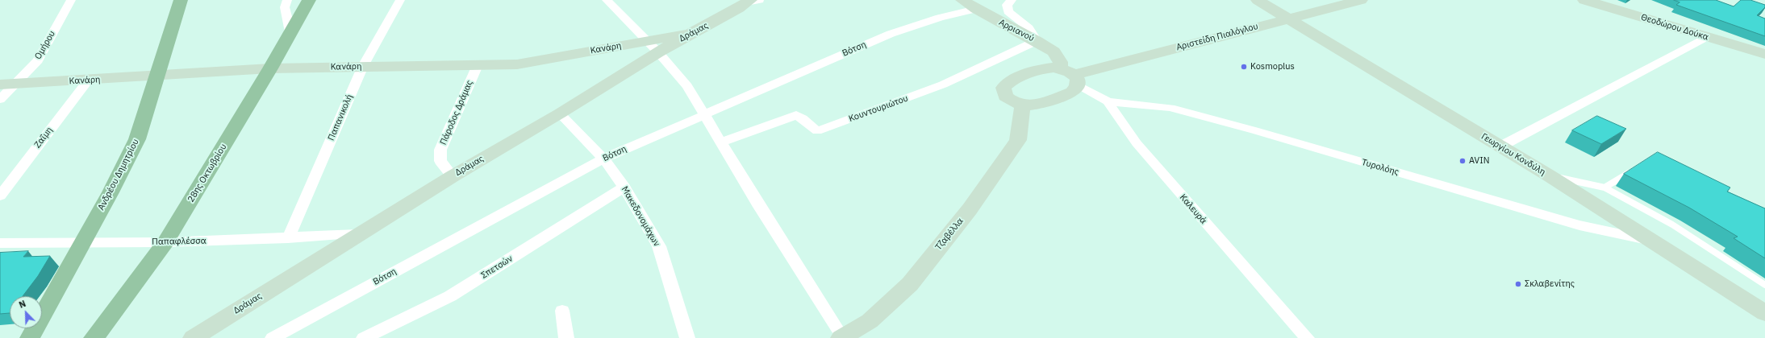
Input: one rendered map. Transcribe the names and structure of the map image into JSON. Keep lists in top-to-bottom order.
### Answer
{
  "streets": {
    "main road": ["28ης Οκτωβρίου", "Ανδρέου Δημητρίου"],
    "street": [
      "Θεοδώρου Δούκα",
      "Αρριανού",
      "Δράμας",
      "Αριστείδη Πιαλόγλου",
      "Ομήρου",
      "Κανάρη",
      "Βότση",
      "Κουντουριώτου",
      "Πάροδος Δράμας",
      "Παπανικολή",
      "Ζαΐμη",
      "Γεωργίου Κονδύλη",
      "Τυρολόης",
      "Καλευρά",
      "Μακεδονομάχων",
      "Τζαβέλλα",
      "Παπαφλέσσα",
      "Σπετσών"
    ]
  },
  "crossings": [
    ["Αρριανού", "Αριστείδη Πιαλόγλου"],
    ["Αρριανού", "Βότση"],
    ["Αρριανού", "Κουντουριώτου"],
    ["Αρριανού", "Καλευρά"],
    ["Δράμας", "Κανάρη"],
    ["Δράμας", "Πάροδος Δράμας"],
    ["Δράμας", "Μακεδονομάχων"],
    ["Δράμας", "Παπαφλέσσα"],
    ["Αριστείδη Πιαλόγλου", "Γεωργίου Κονδύλη"],
    ["Αριστείδη Πιαλόγλου", "Καλευρά"],
    ["Ομήρου", "Κανάρη"],
    ["Κανάρη", "Πάροδος Δράμας"],
    ["Κανάρη", "Παπανικολή"],
    ["Κανάρη", "Ζαΐμη"],
    ["Κανάρη", "28ης Οκτωβρίου"],
    ["Κανάρη", "Ανδρέου Δημητρίου"],
    ["Βότση", "Μακεδονομάχων"],
    ["Παπανικολή", "Παπαφλέσσα"],
    ["Γεωργίου Κονδύλη", "Τυρολόης"],
    ["Τυρολόης", "Καλευρά"],
    ["28ης Οκτωβρίου", "Παπαφλέσσα"],
    ["Ανδρέου Δημητρίου", "Παπαφλέσσα"],
    ["Μακεδονομάχων", "Σπετσών"]
  ],
  "places": ["Kosmoplus", "AVIN", "Σκλαβενίτης"],
  "north": "top left"
}
